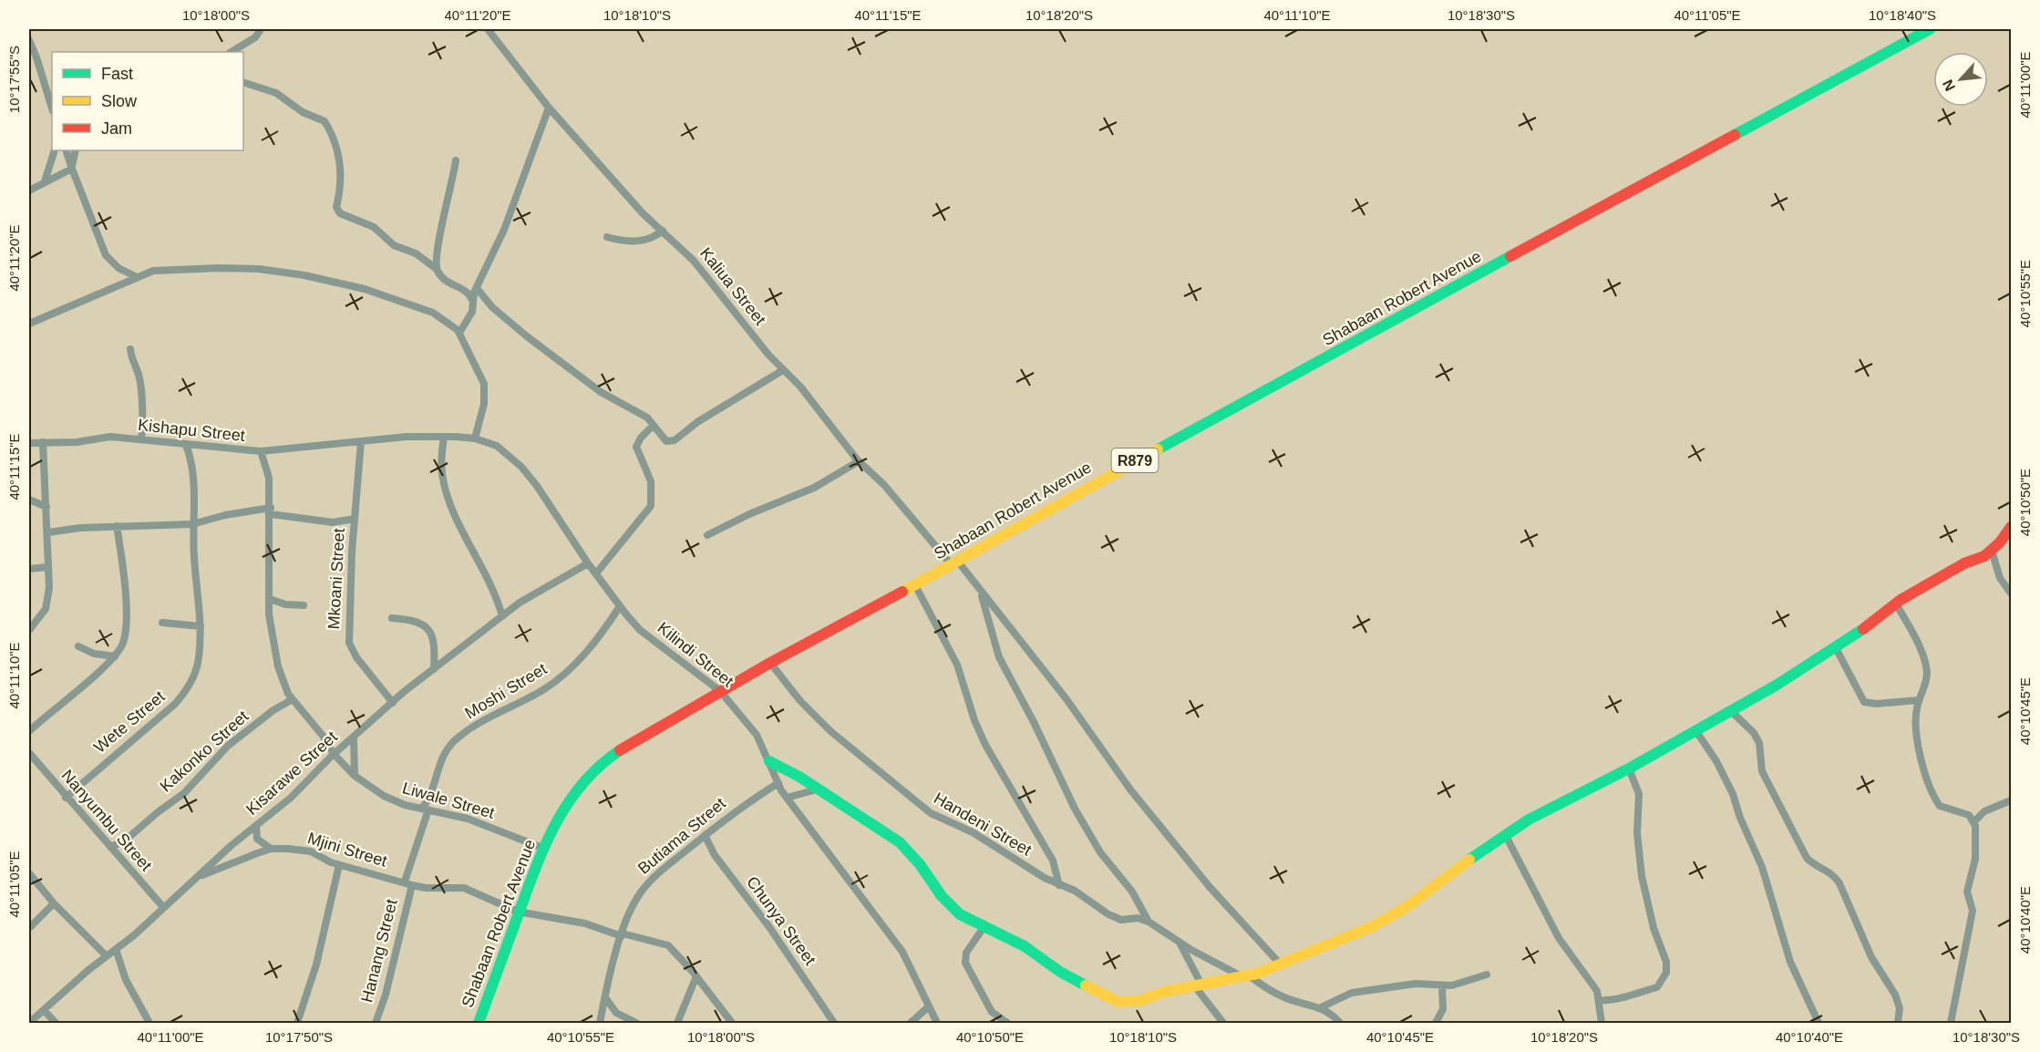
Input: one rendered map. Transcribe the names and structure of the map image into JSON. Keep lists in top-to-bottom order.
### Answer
{
  "streets": {
    "main road": ["Shabaan Robert Avenue", "R879"],
    "street": [
      "Kaliua Street",
      "Kishapu Street",
      "Mkoani Street",
      "Kilindi Street",
      "Moshi Street",
      "Wete Street",
      "Kakonko Street",
      "Kisarawe Street",
      "Liwale Street",
      "Nanyumbu Street",
      "Handeni Street",
      "Butiama Street",
      "Mjini Street",
      "Chunya Street",
      "Hanang Street"
    ]
  },
  "crossings": [
    ["Kaliua Street", "Shabaan Robert Avenue"],
    ["Shabaan Robert Avenue", "Kilindi Street"],
    ["Shabaan Robert Avenue", "Liwale Street"],
    ["Shabaan Robert Avenue", "Handeni Street"],
    ["Shabaan Robert Avenue", "Mjini Street"],
    ["Kishapu Street", "Kilindi Street"],
    ["Kishapu Street", "Wete Street"],
    ["Mkoani Street", "Kilindi Street"],
    ["Mkoani Street", "Kisarawe Street"],
    ["Kilindi Street", "Moshi Street"],
    ["Kilindi Street", "Kisarawe Street"],
    ["Kilindi Street", "Butiama Street"],
    ["Moshi Street", "Liwale Street"],
    ["Moshi Street", "Mjini Street"],
    ["Moshi Street", "Hanang Street"],
    ["Wete Street", "Nanyumbu Street"],
    ["Kakonko Street", "Nanyumbu Street"],
    ["Kisarawe Street", "Liwale Street"],
    ["Kisarawe Street", "Nanyumbu Street"],
    ["Kisarawe Street", "Mjini Street"],
    ["Butiama Street", "Mjini Street"],
    ["Butiama Street", "Chunya Street"],
    ["Mjini Street", "Hanang Street"]
  ],
  "legend": ["Fast", "Slow", "Jam"],
  "north": "bottom left",
  "coordinates": [
    "10°18'00\"S",
    "40°11'20\"E",
    "10°18'10\"S",
    "40°11'15\"E",
    "10°18'20\"S",
    "40°11'10\"E",
    "10°18'30\"S",
    "40°11'05\"E",
    "10°18'40\"S",
    "10°17'55\"S",
    "40°11'00\"E",
    "40°10'55\"E",
    "40°10'50\"E",
    "40°10'45\"E",
    "40°10'40\"E",
    "10°17'50\"S"
  ]
}
